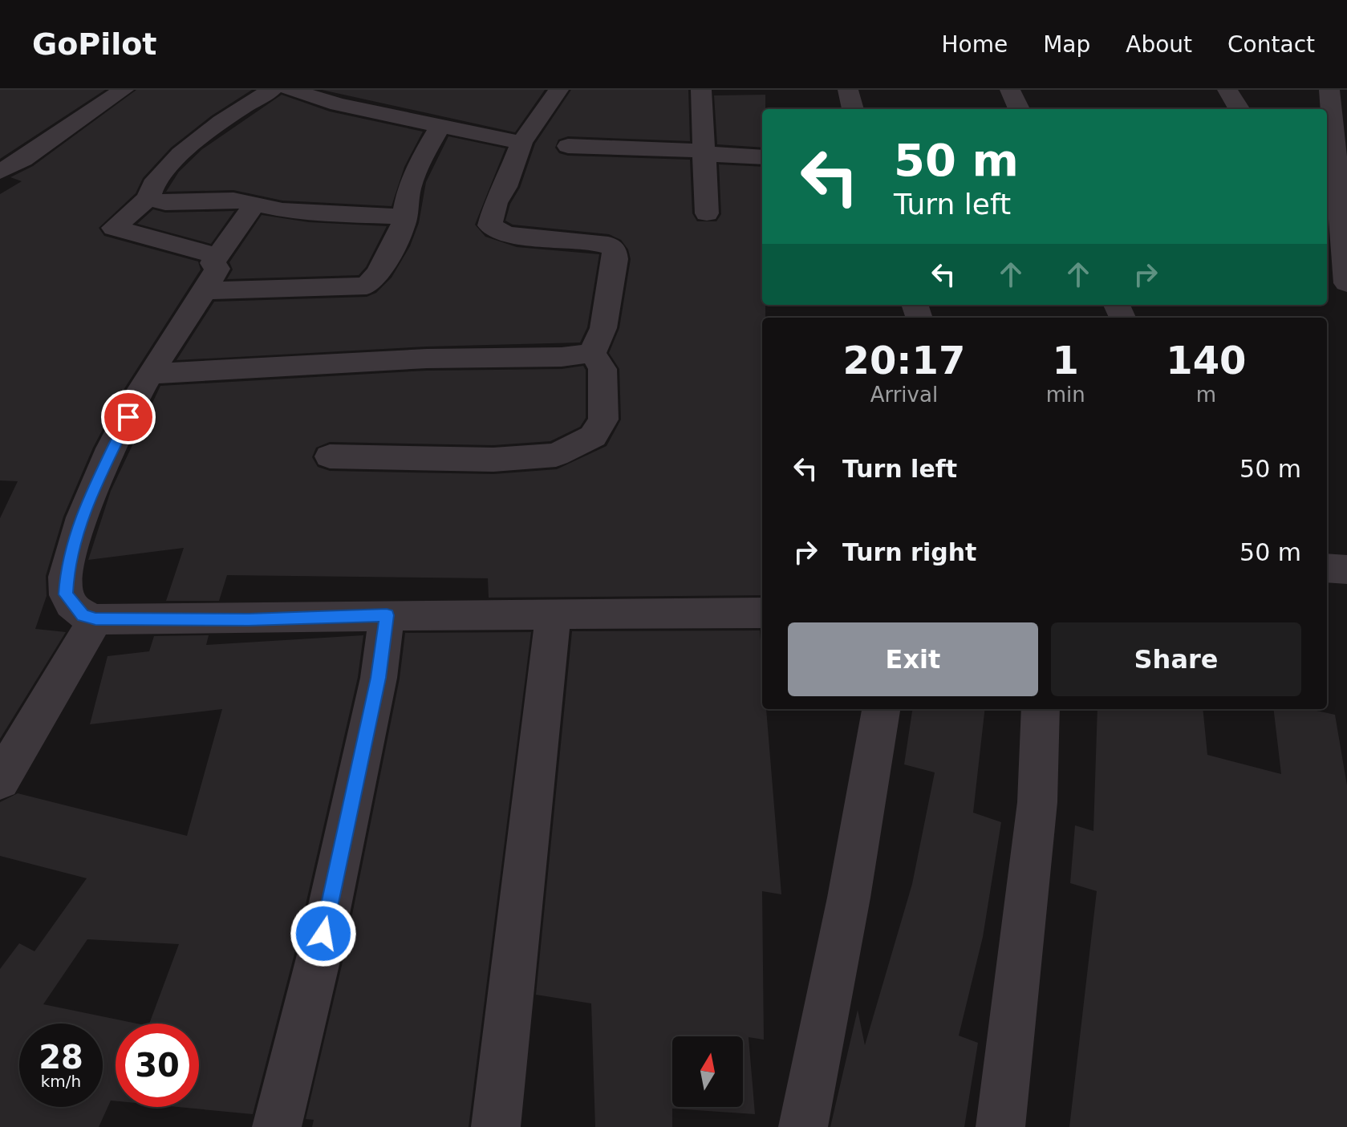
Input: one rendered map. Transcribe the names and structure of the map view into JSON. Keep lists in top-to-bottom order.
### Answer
{
  "north": "top",
  "page": {
    "header": "GoPilot",
    "nav": [
      "Home",
      "Map",
      "About",
      "Contact"
    ],
    "turn": ["50 m", "Turn left"],
    "eta": [
      "20:17",
      "Arrival",
      "1",
      "min",
      "140",
      "m"
    ],
    "list": [
      {
        "name": "Turn left",
        "value": "50 m"
      },
      {
        "name": "Turn right",
        "value": "50 m"
      }
    ],
    "buttons": ["Exit", "Share"],
    "speed": "28 km/h",
    "limit": "30"
  }
}
